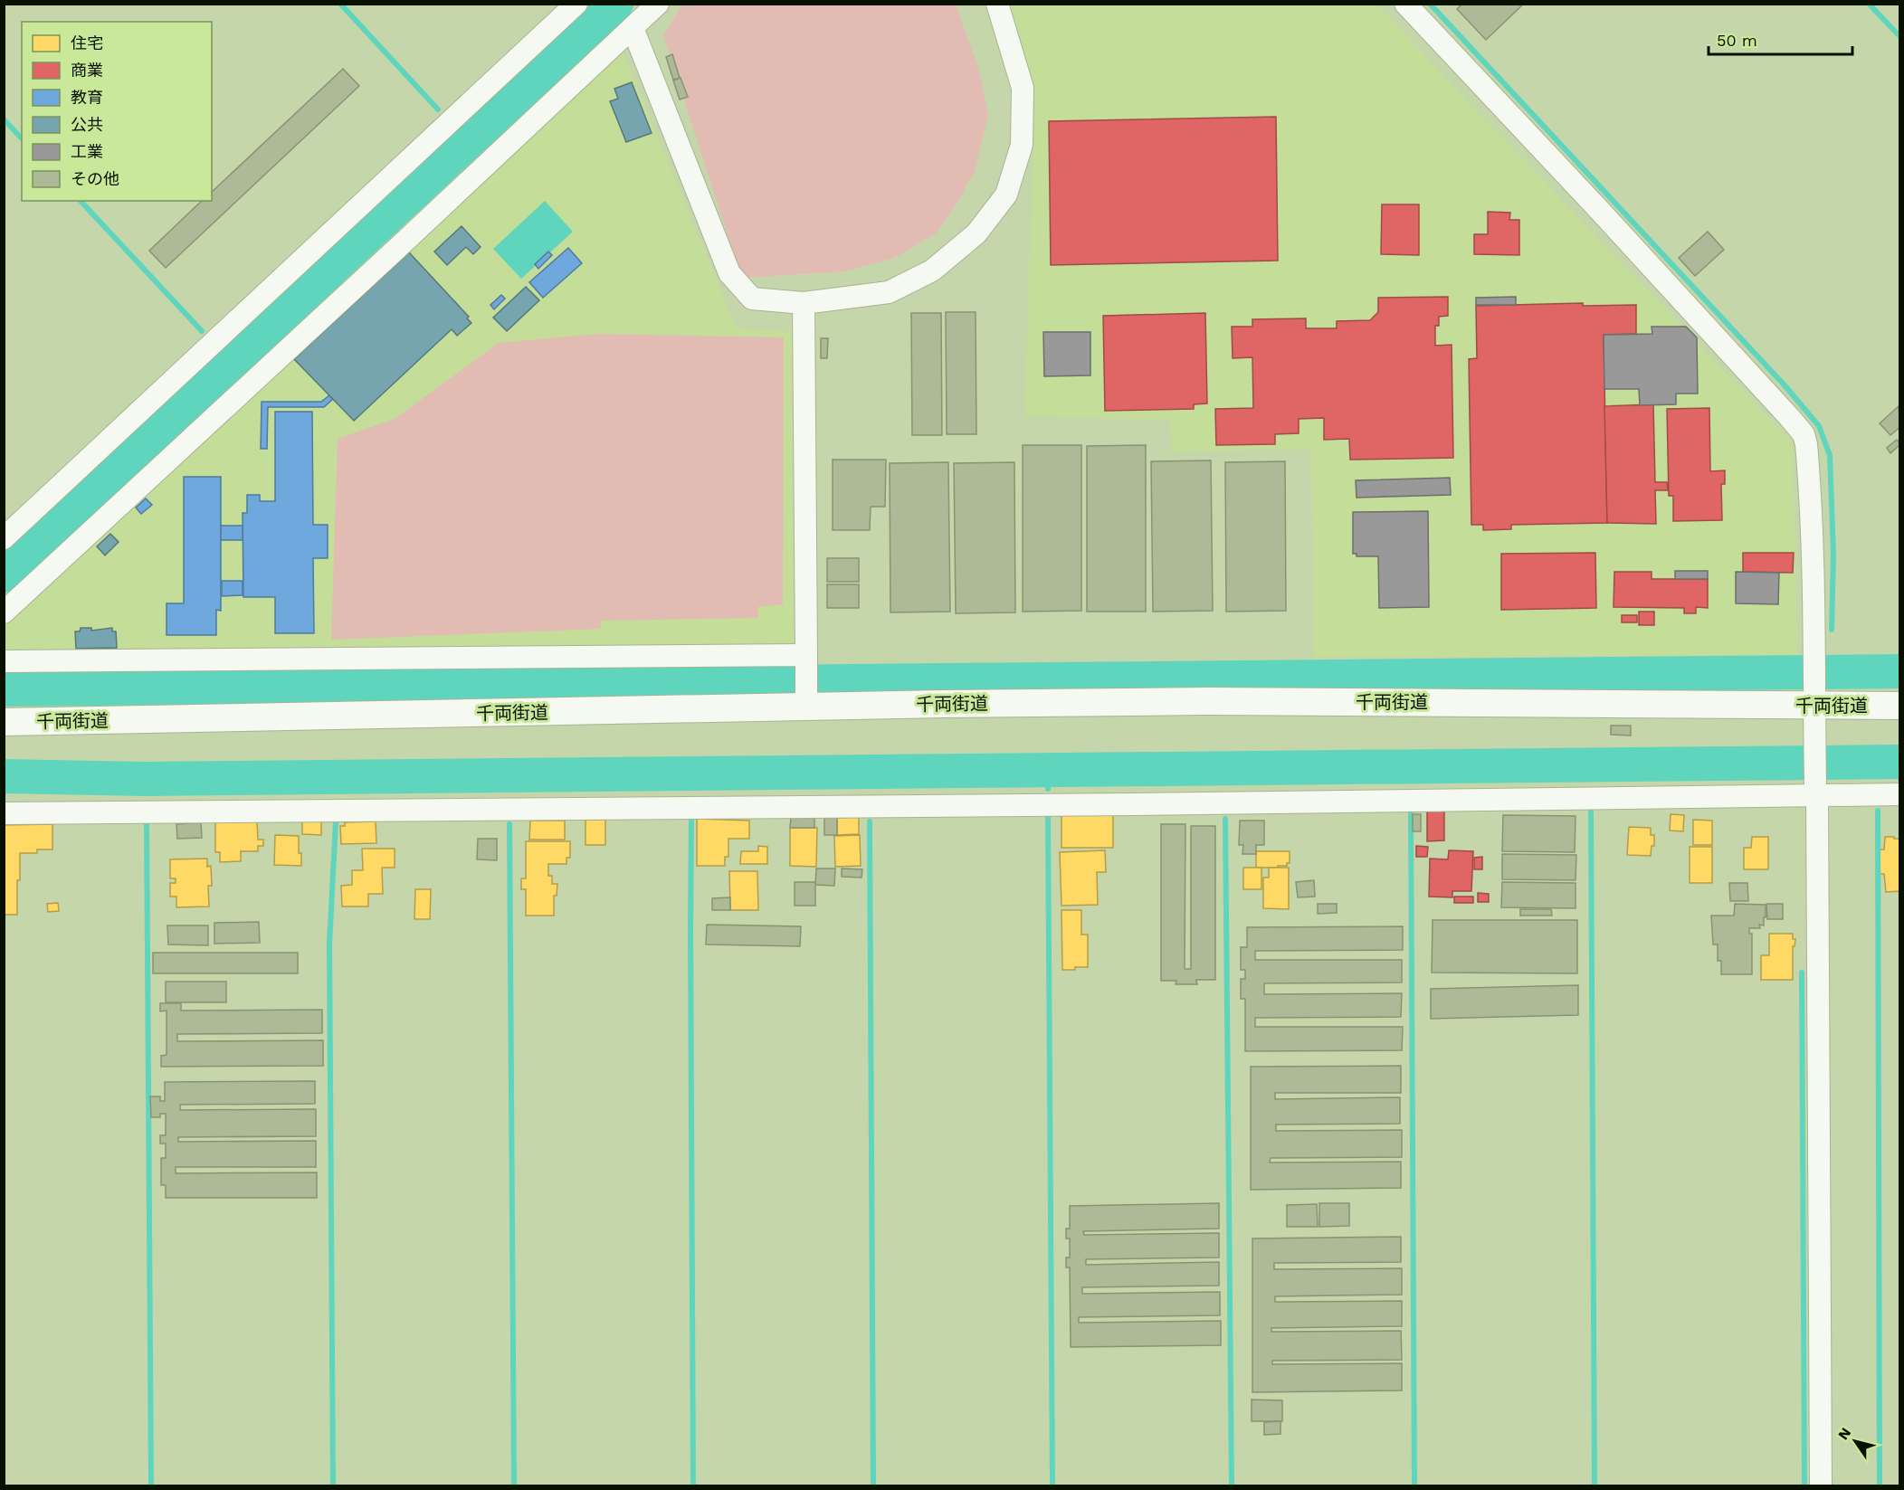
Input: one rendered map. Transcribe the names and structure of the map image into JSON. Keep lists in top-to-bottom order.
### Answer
{
  "streets": {
    "street": ["千両街道"]
  },
  "legend": [
    "住宅",
    "商業",
    "教育",
    "公共",
    "工業",
    "その他"
  ],
  "scale_bar": "50 m",
  "north": "top left"
}
